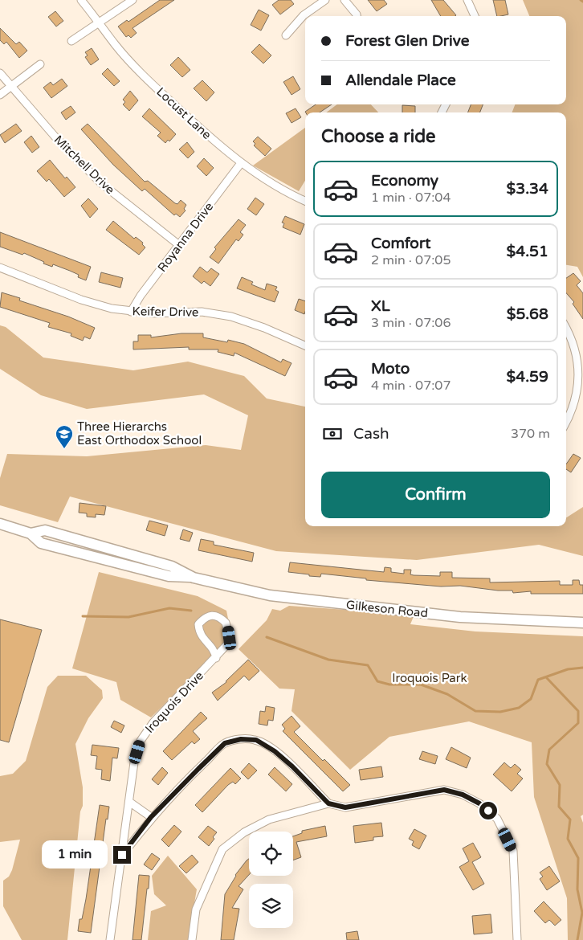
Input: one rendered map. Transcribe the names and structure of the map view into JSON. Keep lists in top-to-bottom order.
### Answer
{
  "streets": {
    "street": [
      "Locust Lane",
      "Mitchell Drive",
      "Royanna Drive",
      "Keifer Drive",
      "Gilkeson Road",
      "Iroquois Drive"
    ]
  },
  "crossings": [
    ["Locust Lane", "Royanna Drive"],
    ["Mitchell Drive", "Royanna Drive"],
    ["Royanna Drive", "Keifer Drive"]
  ],
  "parks": ["Iroquois Park"],
  "places": {
    "school or university": ["Three Hierarchs East Orthodox School"]
  },
  "page": {
    "banner": ["Forest Glen Drive", "Allendale Place"],
    "heading": "Choose a ride",
    "list": [
      {
        "name": "Economy",
        "note": "1 min · 07:04",
        "value": "$3.34"
      },
      {
        "name": "Comfort",
        "note": "2 min · 07:05",
        "value": "$4.51"
      },
      {
        "name": "XL",
        "note": "3 min · 07:06",
        "value": "$5.68"
      },
      {
        "name": "Moto",
        "note": "4 min · 07:07",
        "value": "$4.59"
      }
    ],
    "pay": ["Cash", "370 m"],
    "buttons": "Confirm",
    "bubble": "1 min"
  }
}
